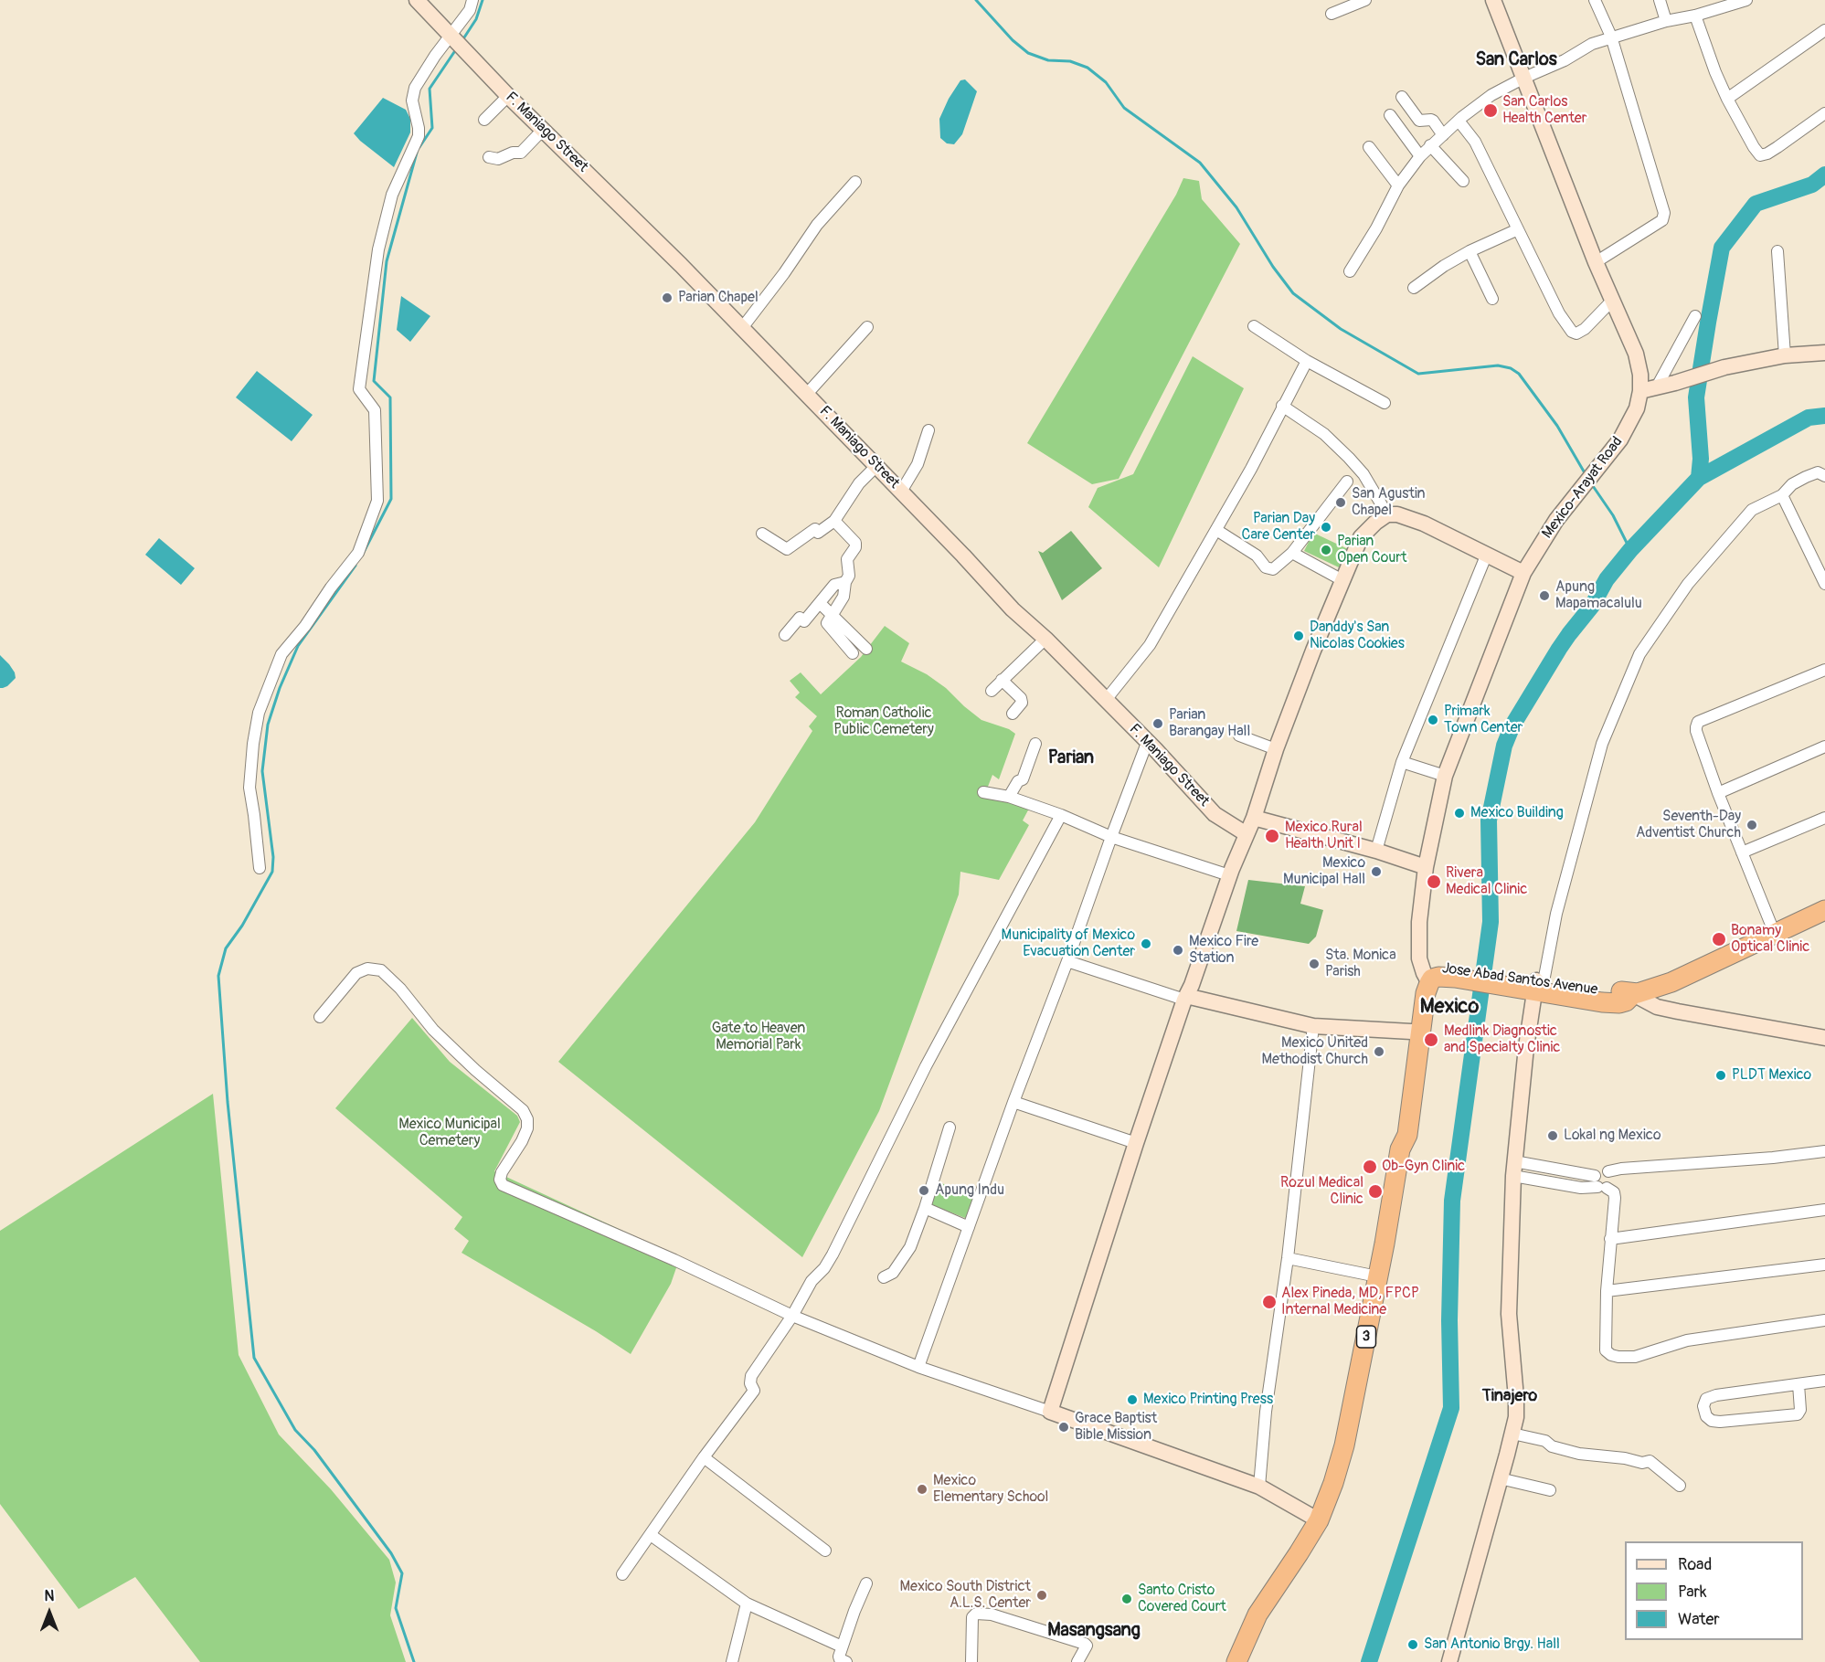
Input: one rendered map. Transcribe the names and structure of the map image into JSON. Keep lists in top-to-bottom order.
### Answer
{
  "streets": {
    "highway": ["Jose Abad Santos Avenue", "3"],
    "main road": ["F. Maniago Street", "Mexico-Arayat Road"]
  },
  "crossings": [
    ["Mexico-Arayat Road", "Jose Abad Santos Avenue"]
  ],
  "districts": [
    "San Carlos",
    "Parian",
    "Mexico",
    "Tinajero",
    "Masangsang"
  ],
  "parks": ["Roman Catholic Public Cemetery", "Gate to Heaven Memorial Park", "Mexico Municipal Cemetery"],
  "places": [
    "San Carlos Health Center",
    "Parian Chapel",
    "San Agustin Chapel",
    "Parian Day Care Center",
    "Parian Open Court",
    "Apung Mapamacalulu",
    "Danddy's San Nicolas Cookies",
    "Primark Town Center",
    "Parian Barangay Hall",
    "Mexico Building",
    "Seventh-Day Adventist Church",
    "Mexico Rural Health Unit I",
    "Mexico Municipal Hall",
    "Rivera Medical Clinic",
    "Bonamy Optical Clinic",
    "Municipality of Mexico Evacuation Center",
    "Mexico Fire Station",
    "Sta. Monica Parish",
    "Medlink Diagnostic and Specialty Clinic",
    "Mexico United Methodist Church",
    "PLDT Mexico",
    "Lokal ng Mexico",
    "Ob-Gyn Clinic",
    "Apung Indu",
    "Rozul Medical Clinic",
    "Alex Pineda, MD, FPCP Internal Medicine",
    "Mexico Printing Press",
    "Grace Baptist Bible Mission",
    "Mexico Elementary School",
    "Mexico South District A.L.S. Center",
    "Santo Cristo Covered Court",
    "San Antonio Brgy. Hall"
  ],
  "legend": ["Road", "Park", "Water"],
  "north": "top"
}
